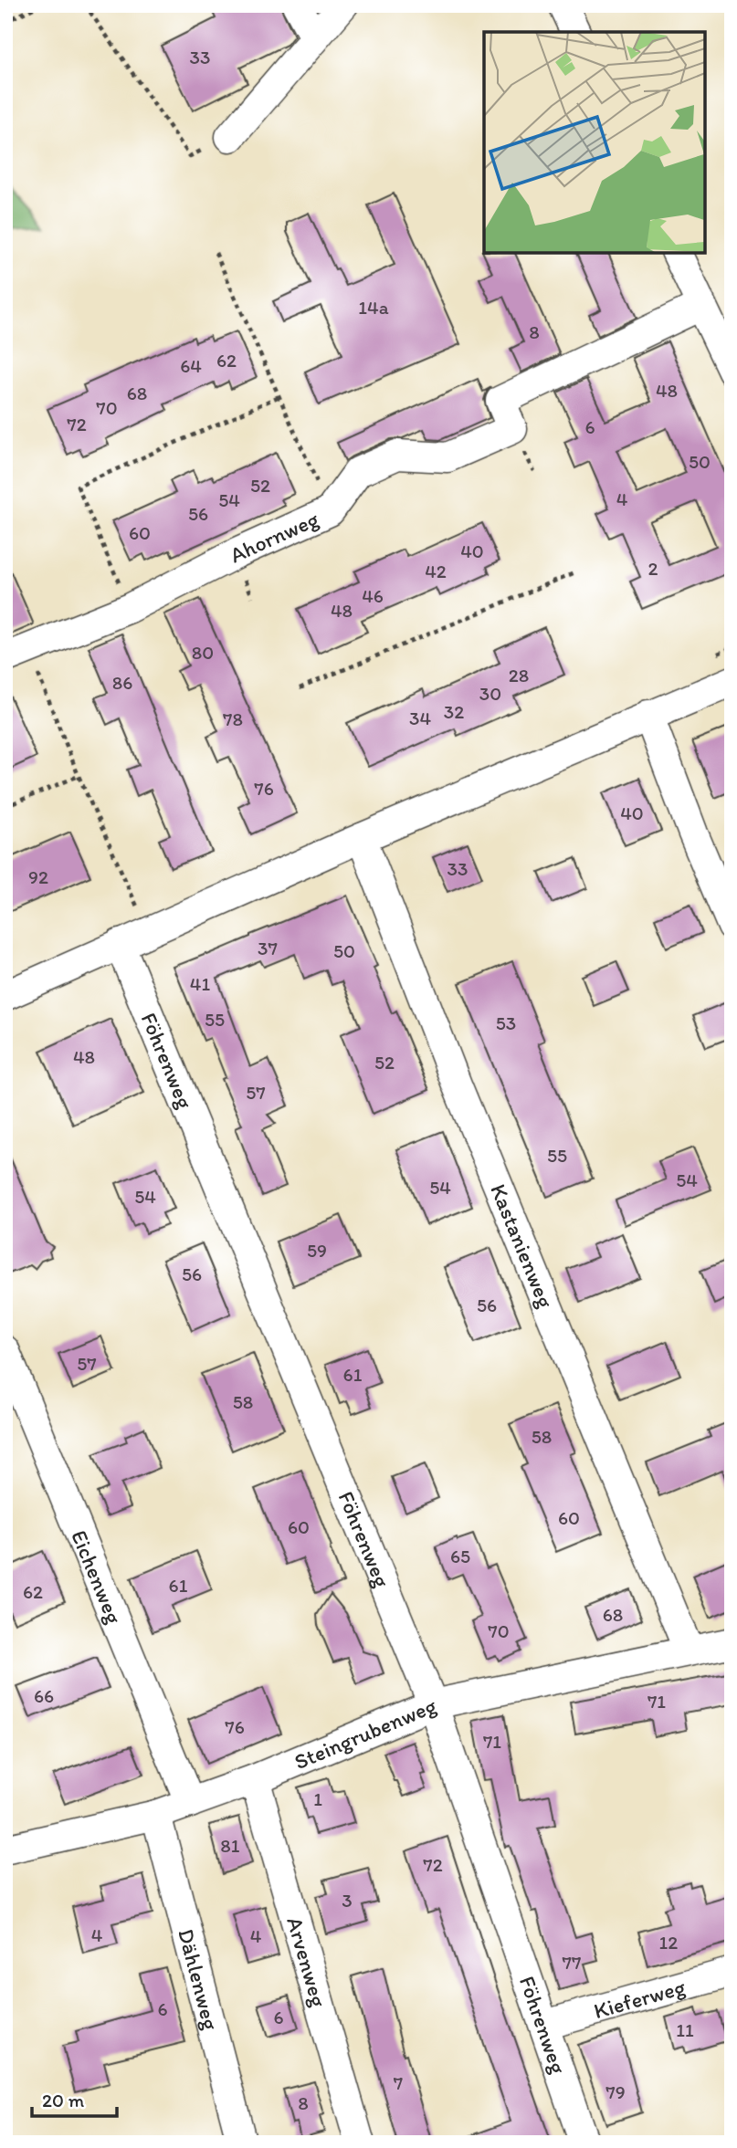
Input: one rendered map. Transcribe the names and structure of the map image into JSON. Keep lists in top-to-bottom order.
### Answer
{
  "streets": {
    "street": [
      "Ahornweg",
      "Föhrenweg",
      "Kastanienweg",
      "Eichenweg",
      "Steingrubenweg",
      "Arvenweg",
      "Dählenweg",
      "Kieferweg"
    ]
  },
  "crossings": [
    ["Föhrenweg", "Steingrubenweg"],
    ["Föhrenweg", "Kieferweg"],
    ["Kastanienweg", "Steingrubenweg"],
    ["Eichenweg", "Steingrubenweg"],
    ["Steingrubenweg", "Arvenweg"],
    ["Steingrubenweg", "Dählenweg"]
  ],
  "house_numbers": [
    "33",
    "14a",
    "8",
    "62",
    "64",
    "48",
    "68",
    "70",
    "72",
    "6",
    "50",
    "52",
    "4",
    "54",
    "56",
    "60",
    "40",
    "2",
    "42",
    "46",
    "48",
    "80",
    "28",
    "86",
    "30",
    "32",
    "34",
    "78",
    "76",
    "40",
    "33",
    "92",
    "37",
    "50",
    "41",
    "55",
    "53",
    "48",
    "52",
    "57",
    "55",
    "54",
    "54",
    "54",
    "59",
    "56",
    "56",
    "57",
    "61",
    "58",
    "58",
    "60",
    "60",
    "65",
    "61",
    "62",
    "68",
    "70",
    "66",
    "71",
    "76",
    "71",
    "1",
    "81",
    "72",
    "3",
    "4",
    "4",
    "12",
    "77",
    "6",
    "6",
    "11",
    "7",
    "79",
    "8"
  ],
  "scale_bar": "20 m"
}
